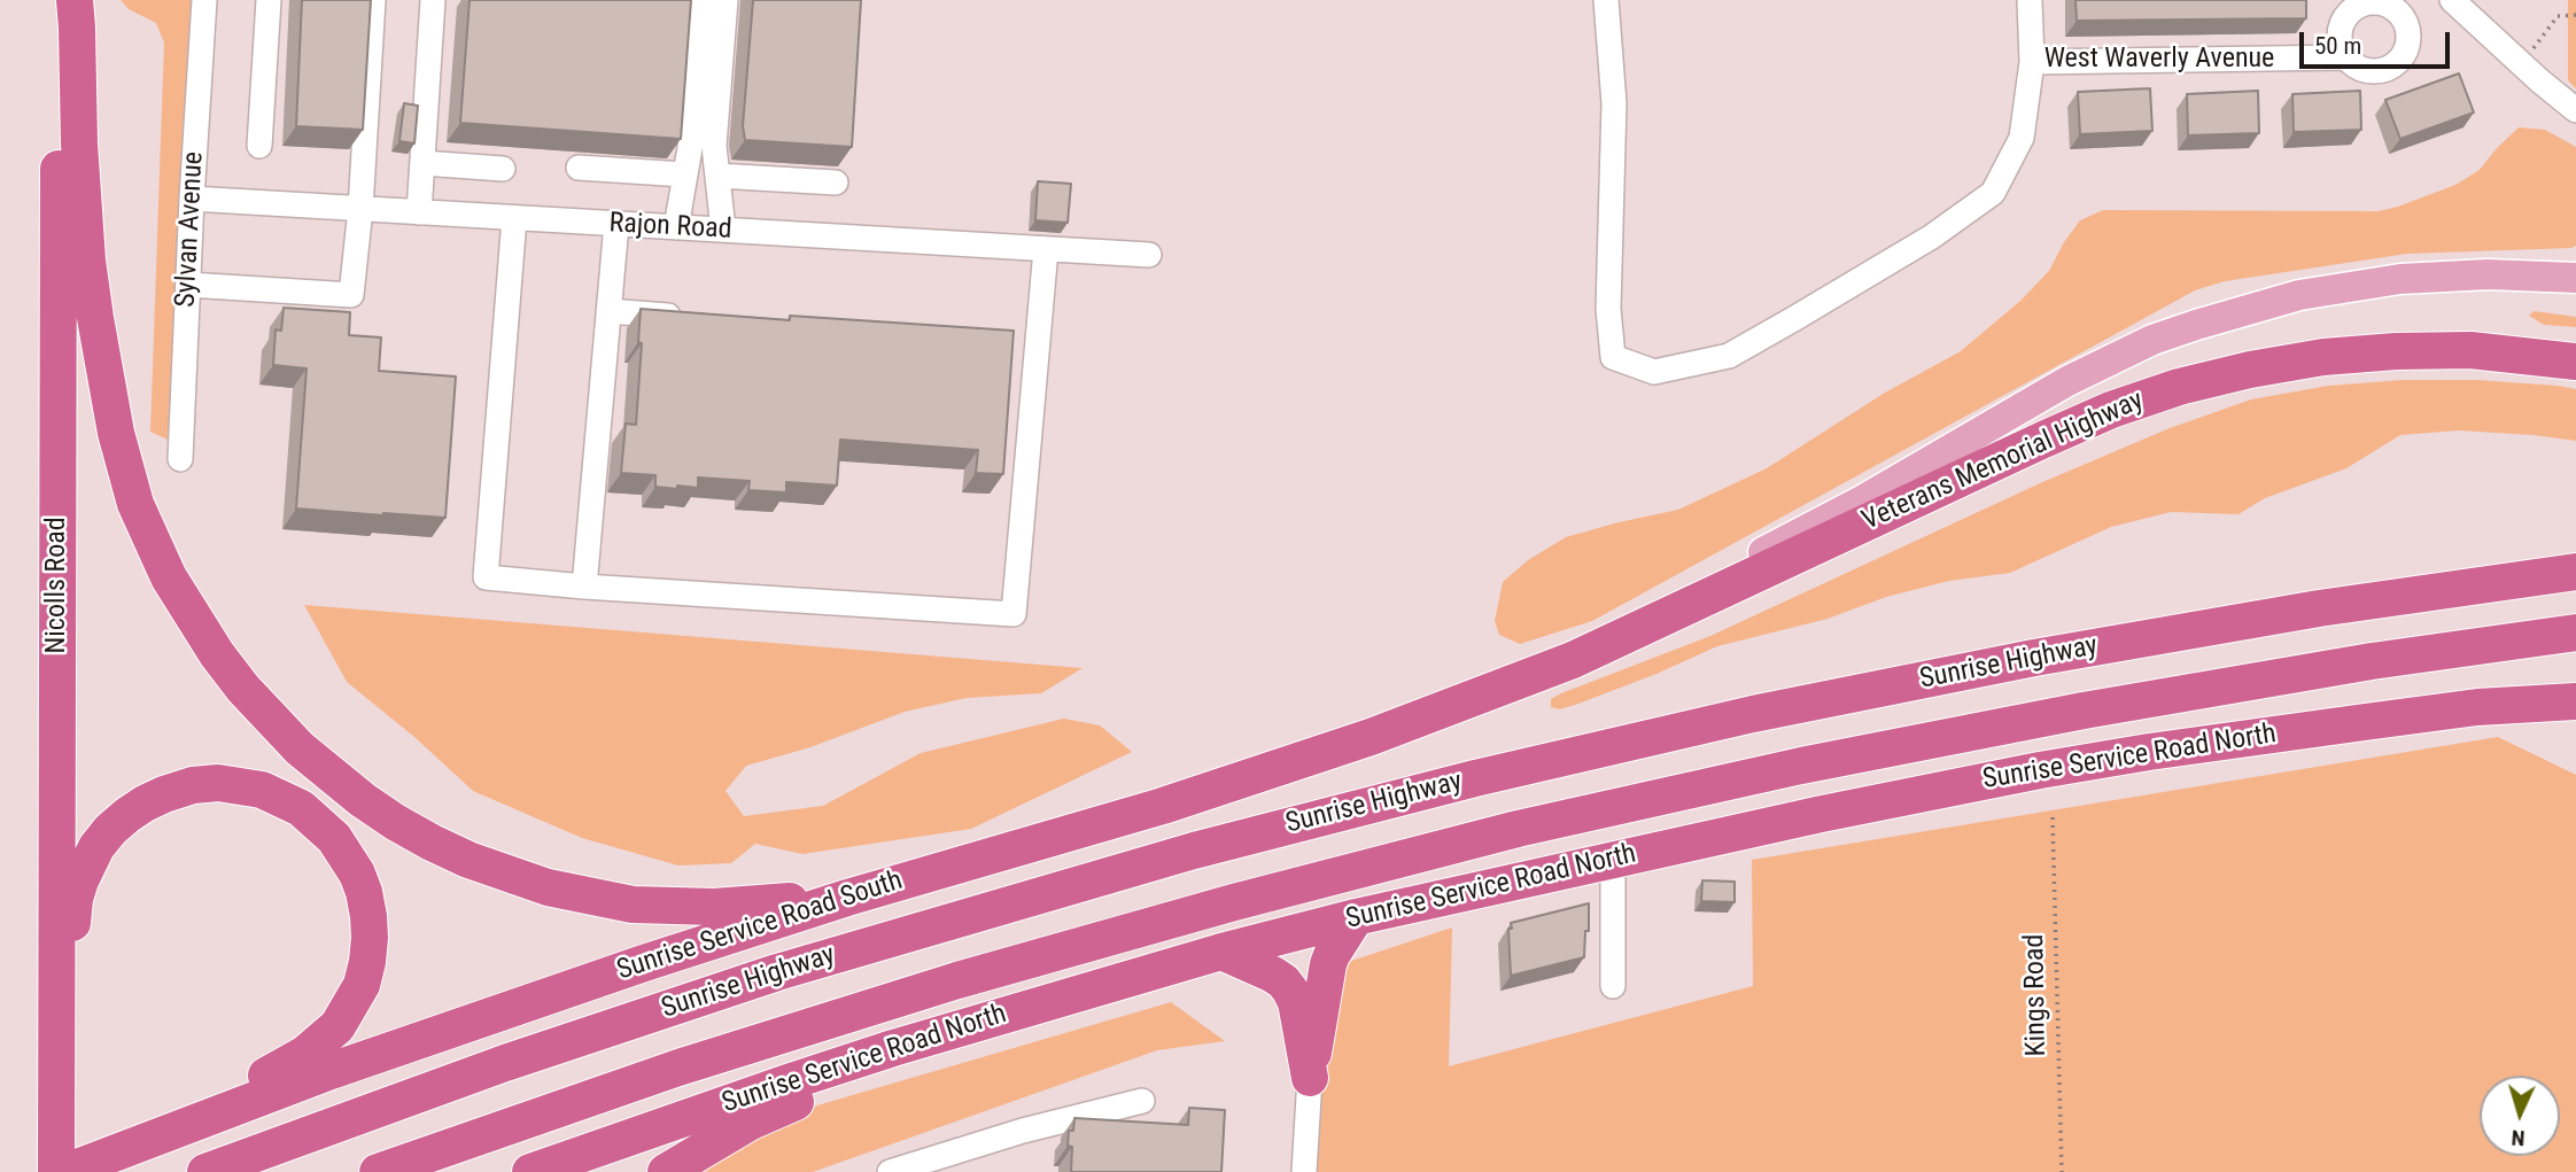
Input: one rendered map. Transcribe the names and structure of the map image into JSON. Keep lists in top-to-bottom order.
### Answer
{
  "streets": {
    "highway": [
      "Veterans Memorial Highway",
      "Nicolls Road",
      "Sunrise Highway",
      "Sunrise Service Road North",
      "Sunrise Service Road South"
    ],
    "street": ["West Waverly Avenue", "Rajon Road", "Sylvan Avenue"],
    "path": ["Kings Road"]
  },
  "crossings": [
    ["Rajon Road", "Sylvan Avenue"],
    ["Veterans Memorial Highway", "Sunrise Service Road South"]
  ],
  "scale_bar": "50 m",
  "north": "bottom"
}
